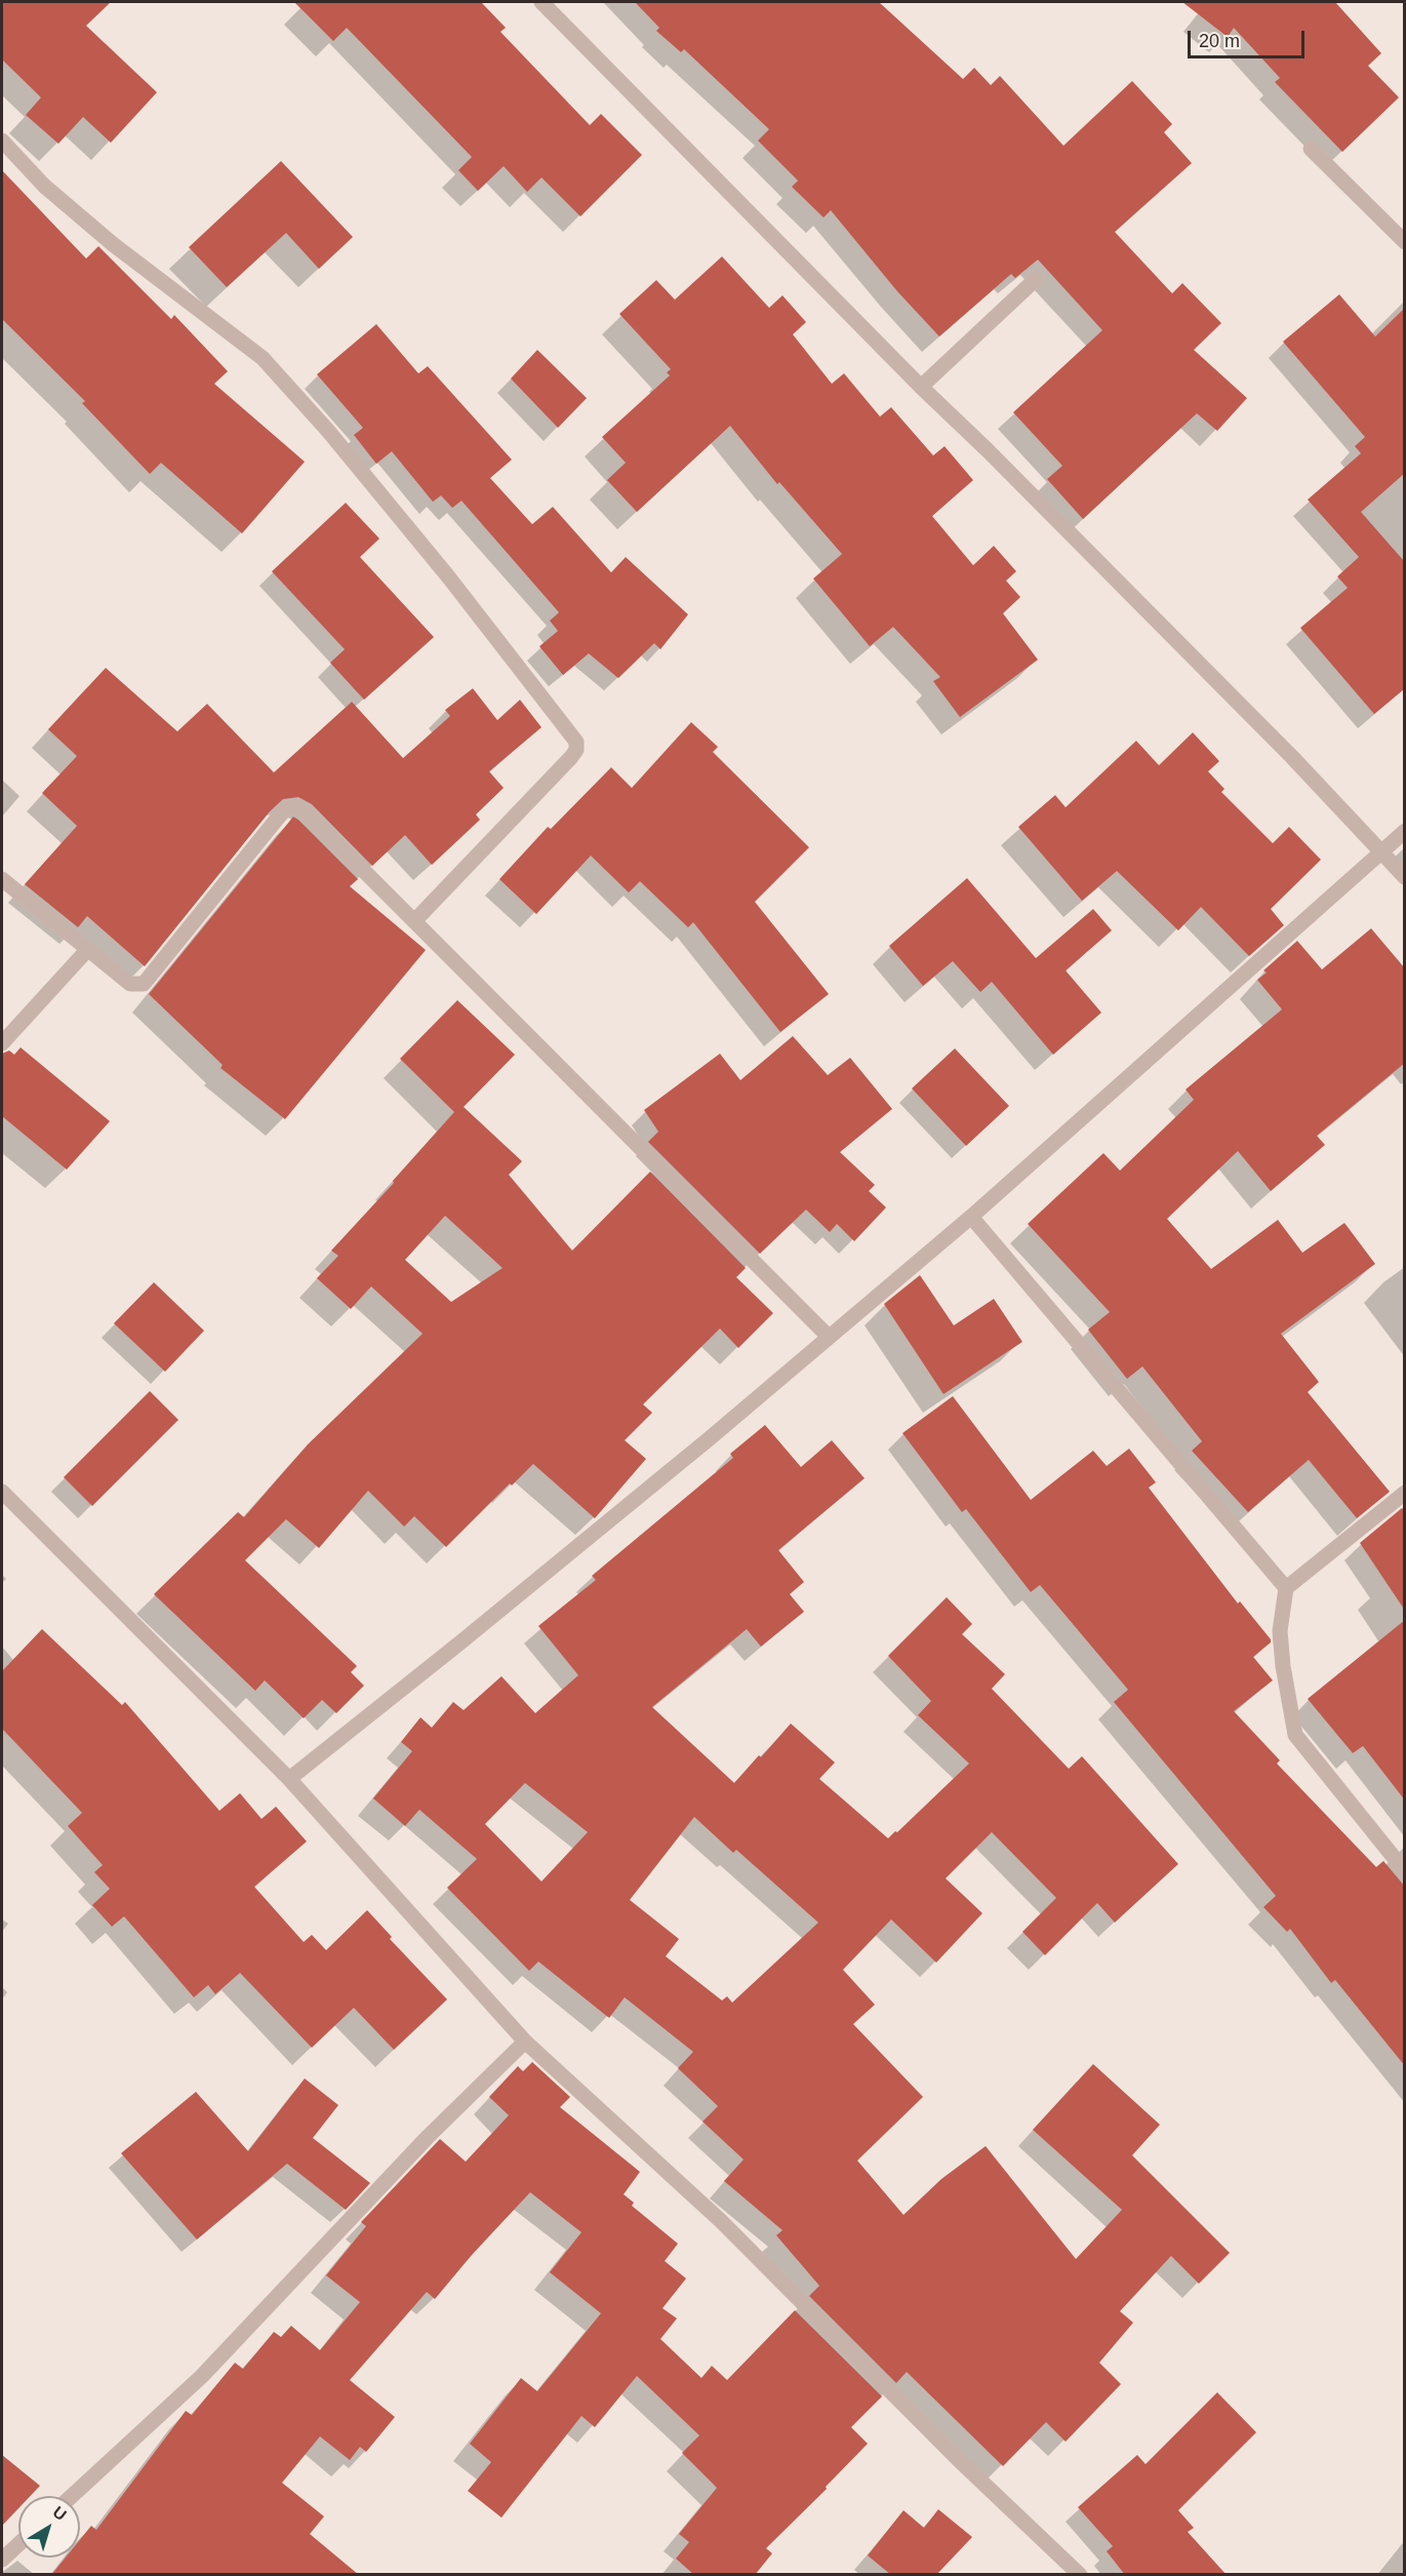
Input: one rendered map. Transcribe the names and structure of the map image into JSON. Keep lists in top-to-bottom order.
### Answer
{
  "scale_bar": "20 m",
  "north": "top right"
}
